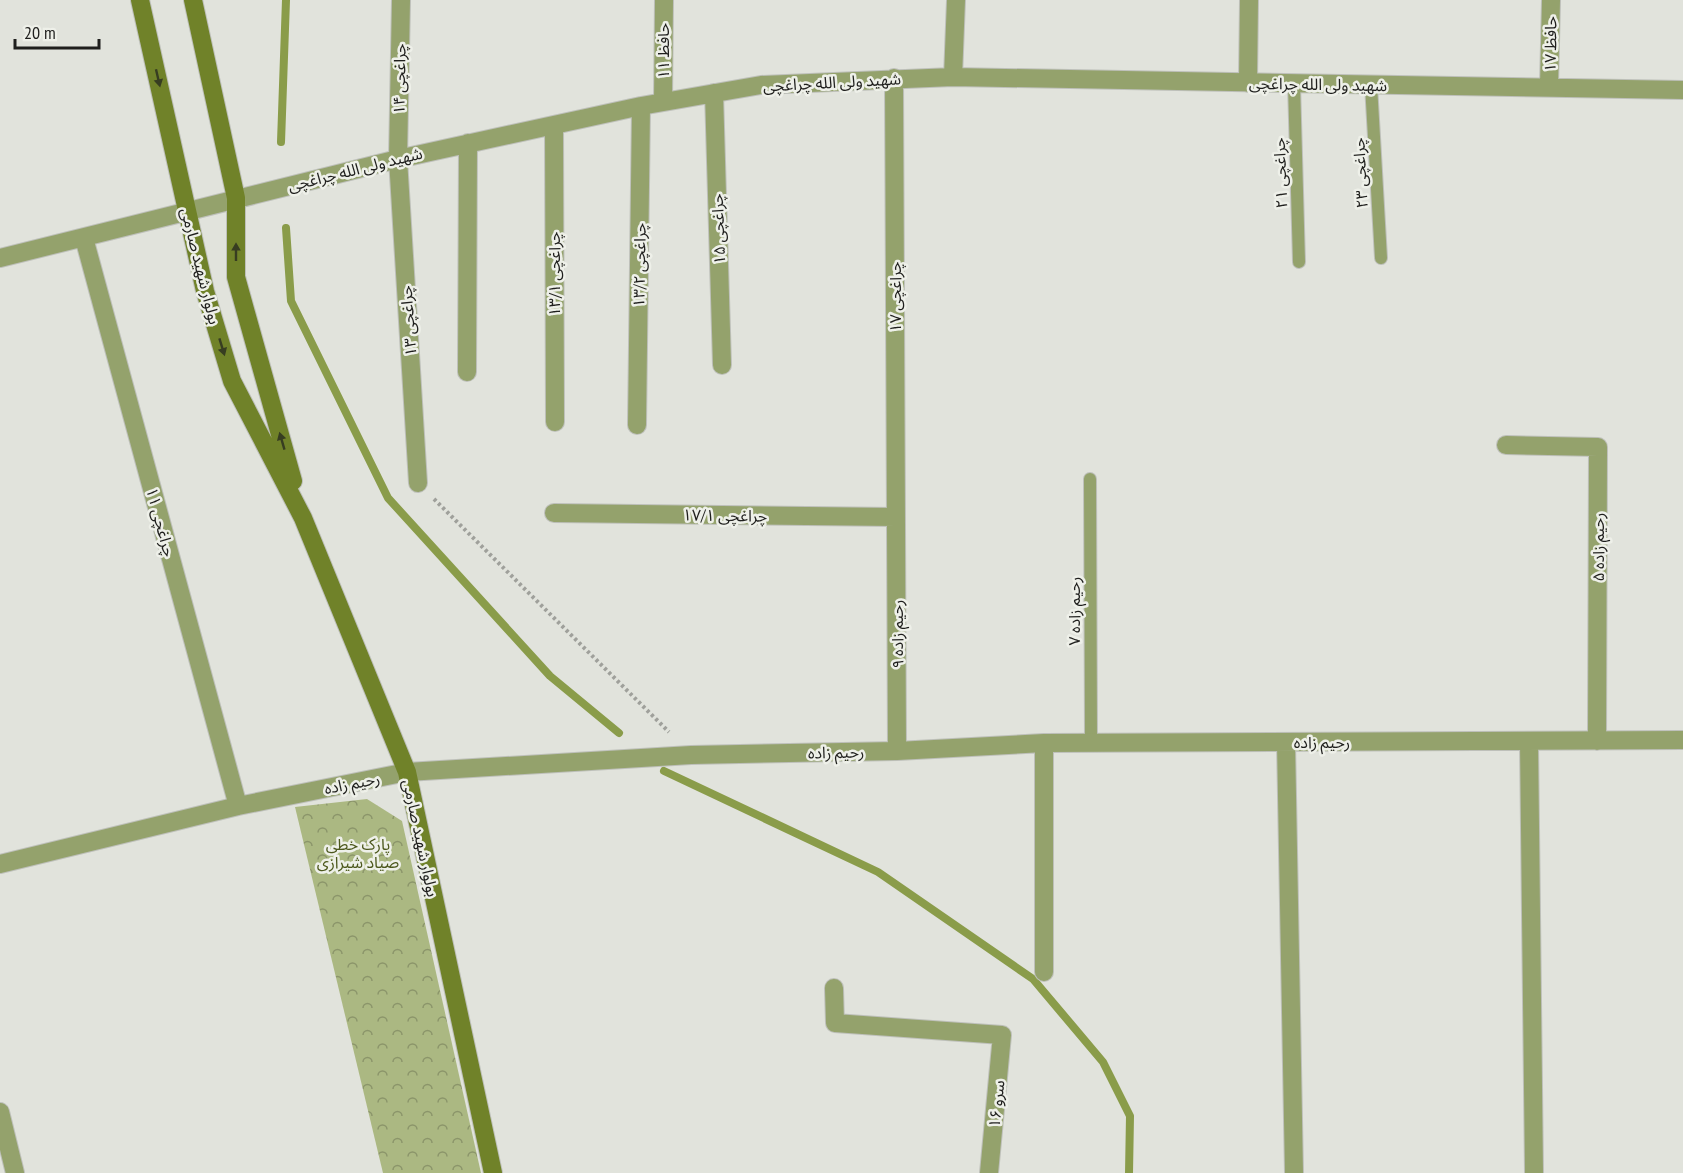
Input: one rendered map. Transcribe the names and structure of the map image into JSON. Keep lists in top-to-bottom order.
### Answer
{
  "streets": {
    "main road": ["بولوار شهید صارمی"],
    "street": [
      "حافظ ۱۷",
      "حافظ ۱۱",
      "چراغچی ۱۴",
      "شهید ولی الله چراغچی",
      "چراغچی ۱۵",
      "چراغچی ۱۳/۲",
      "چراغچی ۱۳/۱",
      "چراغچی ۱۷",
      "چراغچی ۱۳",
      "چراغچی ۱۷/۱",
      "چراغچی ۱۱",
      "رحیم زاده ۵",
      "رحیم زاده ۹",
      "رحیم زاده",
      "سرو ۱۶"
    ],
    "lane": ["چراغچی ۲۱", "چراغچی ۲۳", "رحیم زاده ۷"]
  },
  "crossings": [
    ["حافظ ۱۷", "شهید ولی الله چراغچی"],
    ["حافظ ۱۱", "شهید ولی الله چراغچی"],
    ["چراغچی ۱۴", "شهید ولی الله چراغچی"],
    ["چراغچی ۱۴", "چراغچی ۱۳"],
    ["شهید ولی الله چراغچی", "چراغچی ۲۱"],
    ["شهید ولی الله چراغچی", "چراغچی ۲۳"],
    ["شهید ولی الله چراغچی", "چراغچی ۱۵"],
    ["شهید ولی الله چراغچی", "چراغچی ۱۳/۲"],
    ["شهید ولی الله چراغچی", "بولوار شهید صارمی"],
    ["شهید ولی الله چراغچی", "چراغچی ۱۳/۱"],
    ["شهید ولی الله چراغچی", "چراغچی ۱۷"],
    ["شهید ولی الله چراغچی", "چراغچی ۱۳"],
    ["شهید ولی الله چراغچی", "چراغچی ۱۱"],
    ["بولوار شهید صارمی", "رحیم زاده"],
    ["چراغچی ۱۷", "چراغچی ۱۷/۱"],
    ["چراغچی ۱۷", "رحیم زاده ۹"],
    ["چراغچی ۱۷/۱", "رحیم زاده ۹"],
    ["چراغچی ۱۱", "رحیم زاده"],
    ["رحیم زاده ۵", "رحیم زاده"],
    ["رحیم زاده ۷", "رحیم زاده"],
    ["رحیم زاده ۹", "رحیم زاده"]
  ],
  "parks": ["پارک خطی صیاد شیرازی"],
  "scale_bar": "20 m"
}
